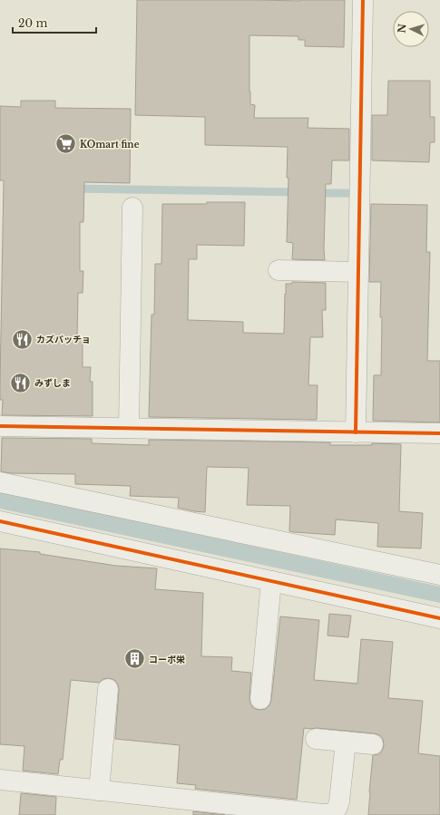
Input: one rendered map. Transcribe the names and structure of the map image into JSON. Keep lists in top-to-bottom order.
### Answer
{
  "places": {
    "supermarket": ["KOmart fine"],
    "restaurant": ["カズパッチョ", "みずしま"],
    "building": ["コーポ栄"]
  },
  "scale_bar": "20 m",
  "north": "left"
}
